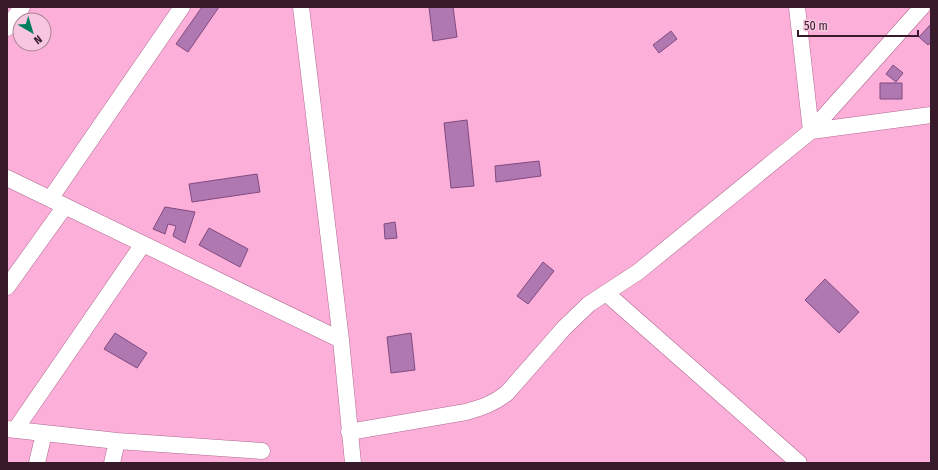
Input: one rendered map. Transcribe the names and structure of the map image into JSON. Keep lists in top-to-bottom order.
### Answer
{
  "scale_bar": "50 m",
  "north": "bottom right"
}
